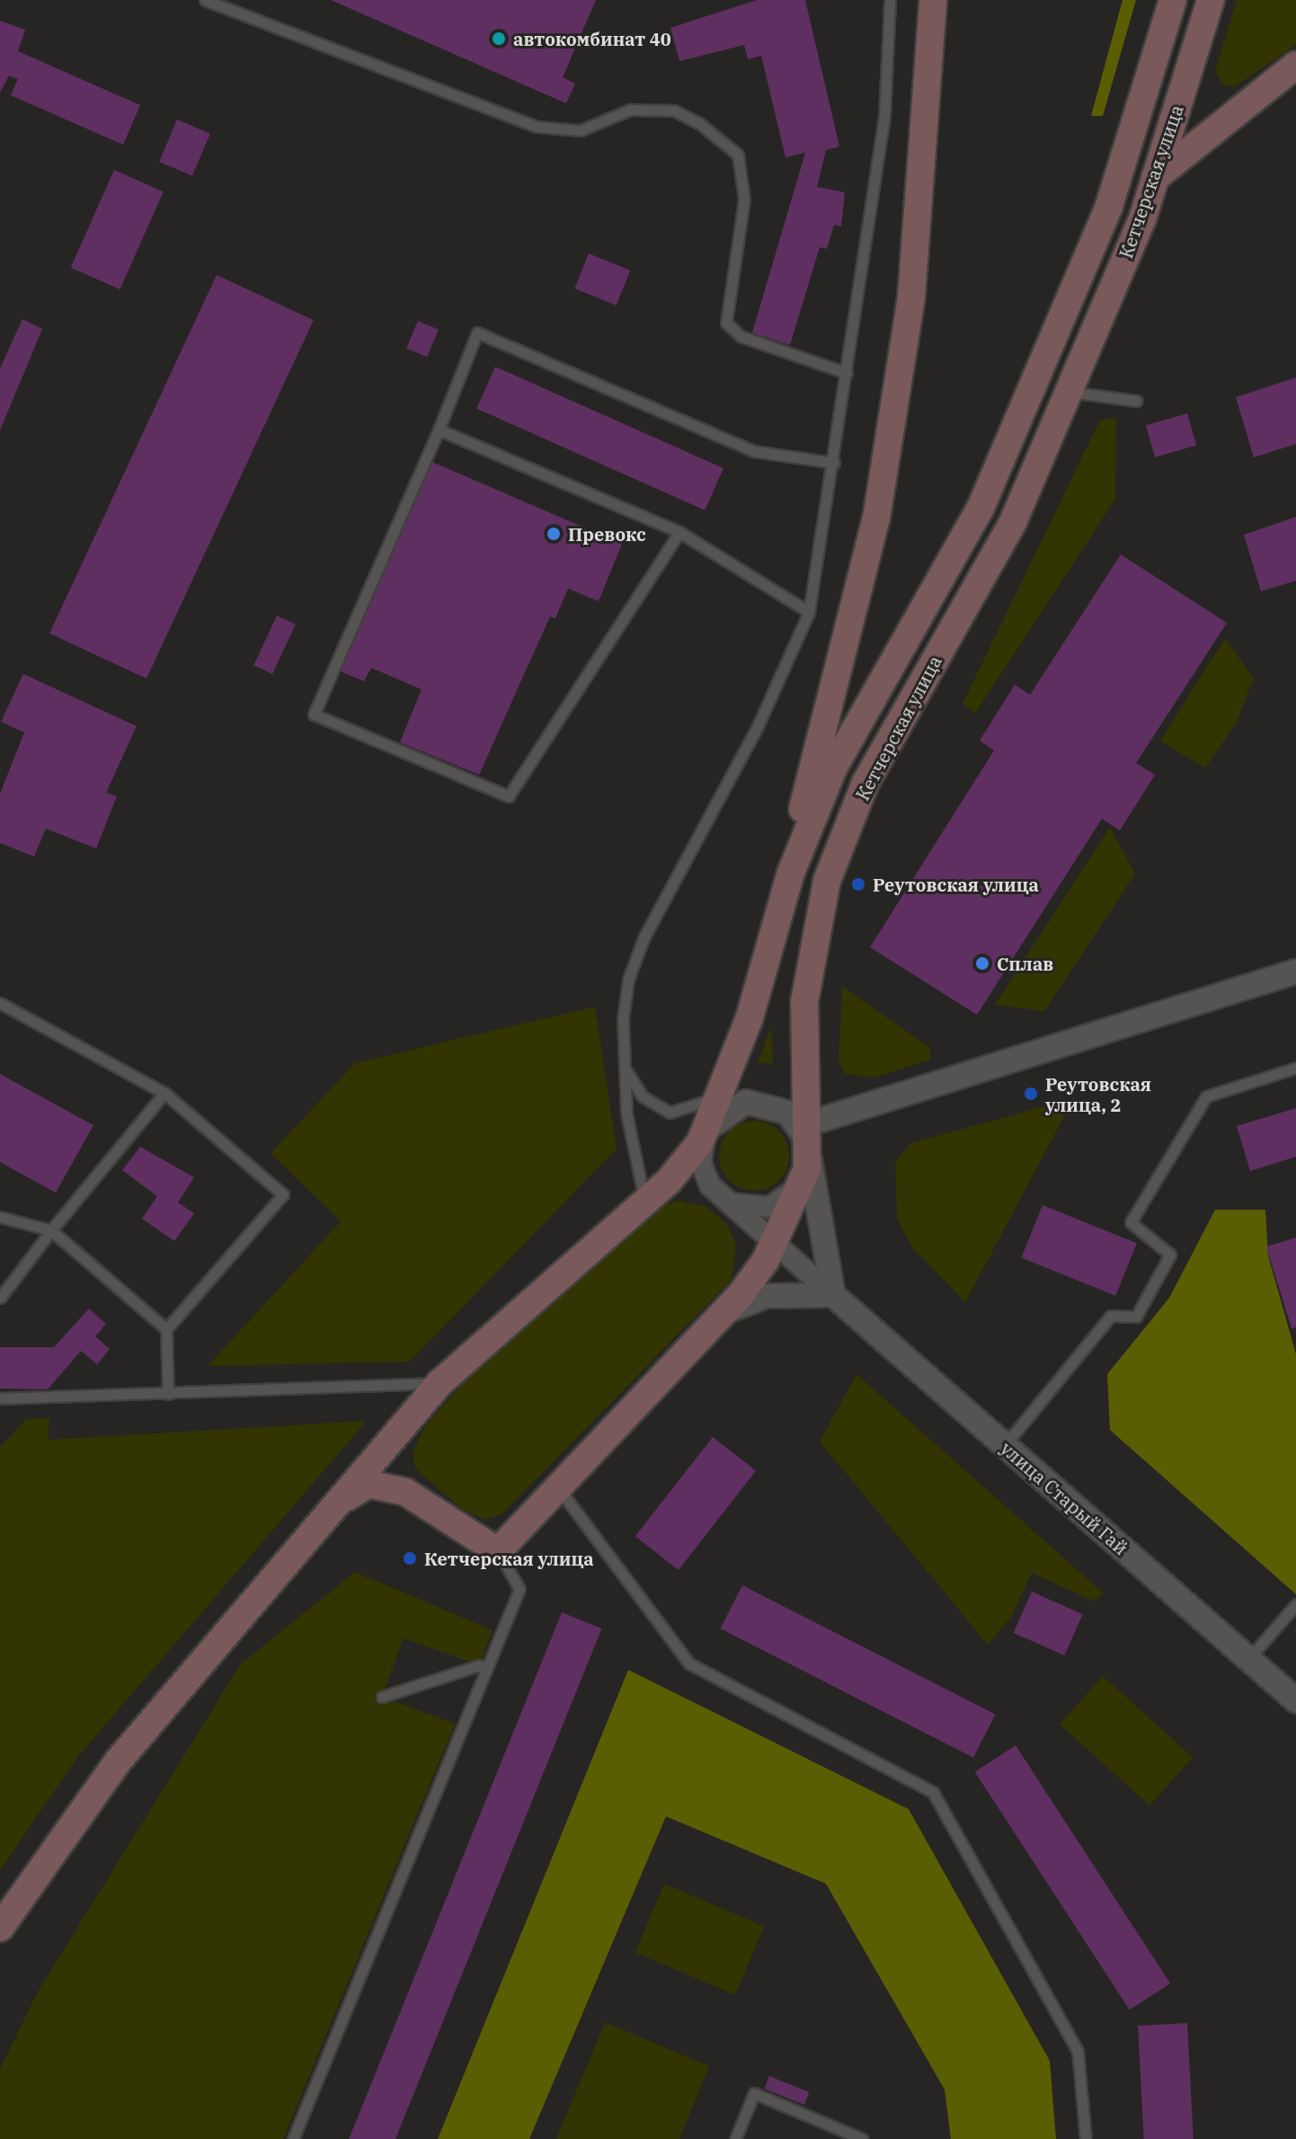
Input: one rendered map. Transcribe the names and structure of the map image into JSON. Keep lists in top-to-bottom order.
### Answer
{
  "streets": {
    "main road": ["Кетчерская улица"],
    "street": ["улица Старый Гай"]
  },
  "crossings": [
    ["Кетчерская улица", "улица Старый Гай"]
  ],
  "places": [
    "автокомбинат 40",
    "Превокс",
    "Реутовская улица",
    "Сплав",
    "Реутовская улица, 2",
    "Кетчерская улица"
  ]
}
